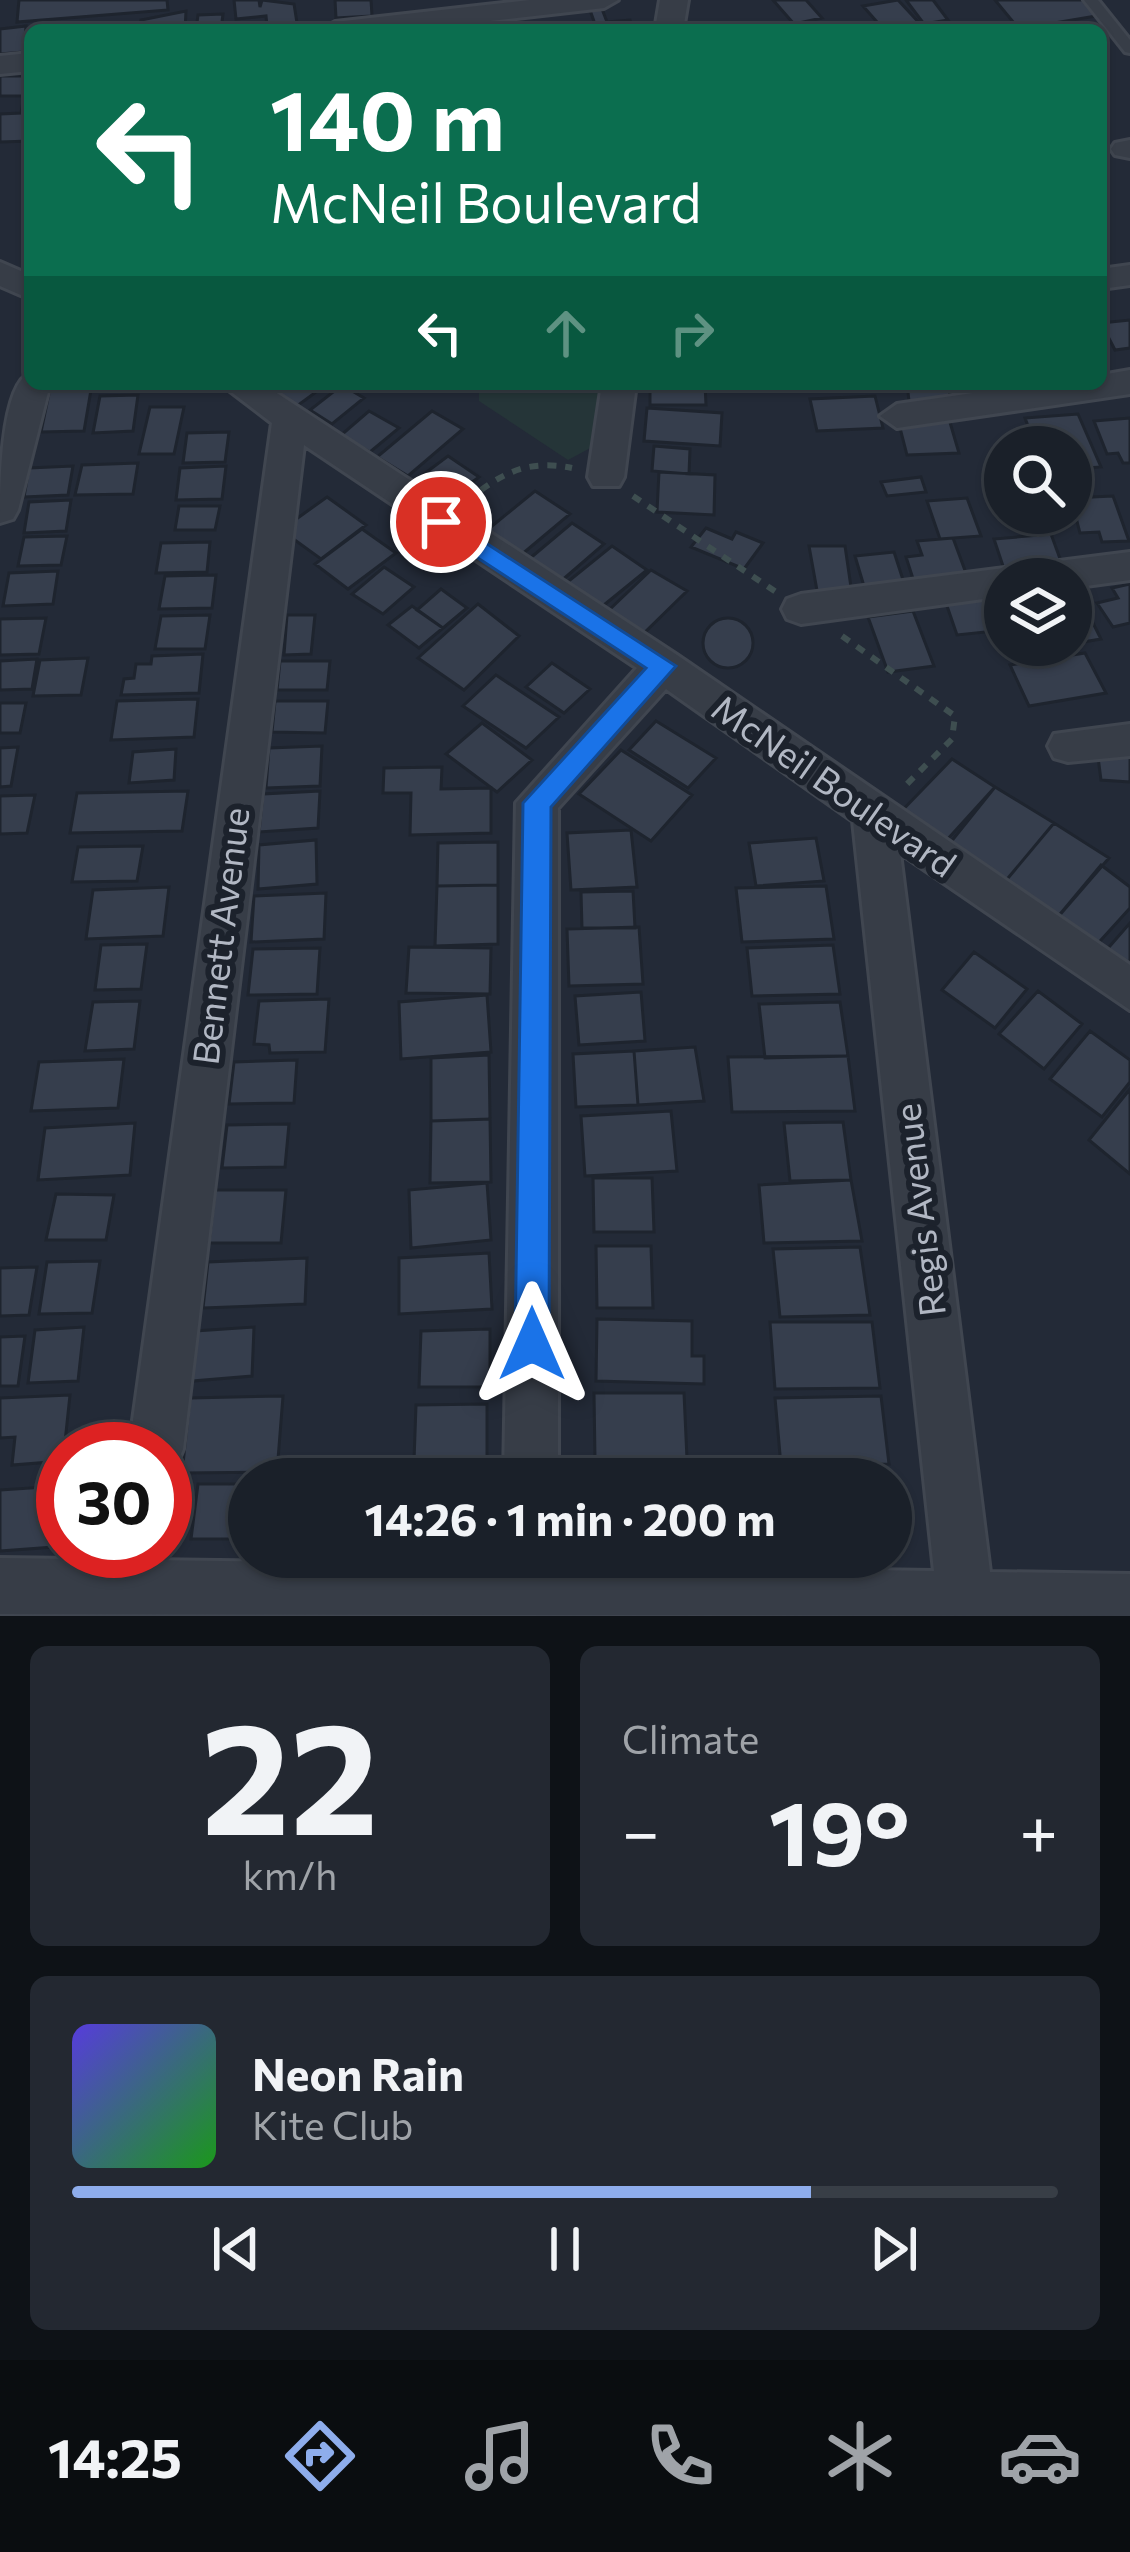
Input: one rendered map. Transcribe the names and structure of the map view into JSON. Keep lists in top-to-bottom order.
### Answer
{
  "streets": {
    "street": ["McNeil Boulevard", "Bennett Avenue", "Regis Avenue"]
  },
  "crossings": [
    ["McNeil Boulevard", "Bennett Avenue"],
    ["McNeil Boulevard", "Regis Avenue"]
  ],
  "page": {
    "turn": ["140 m", "McNeil Boulevard"],
    "limit": "30",
    "trip": "14:26 · 1 min · 200 m",
    "tile": [
      ["22", "km/h"],
      "Climate"
    ],
    "heat": ["−", "19°", "+"],
    "song": ["Neon Rain", "Kite Club"],
    "tabs": "14:25"
  }
}
